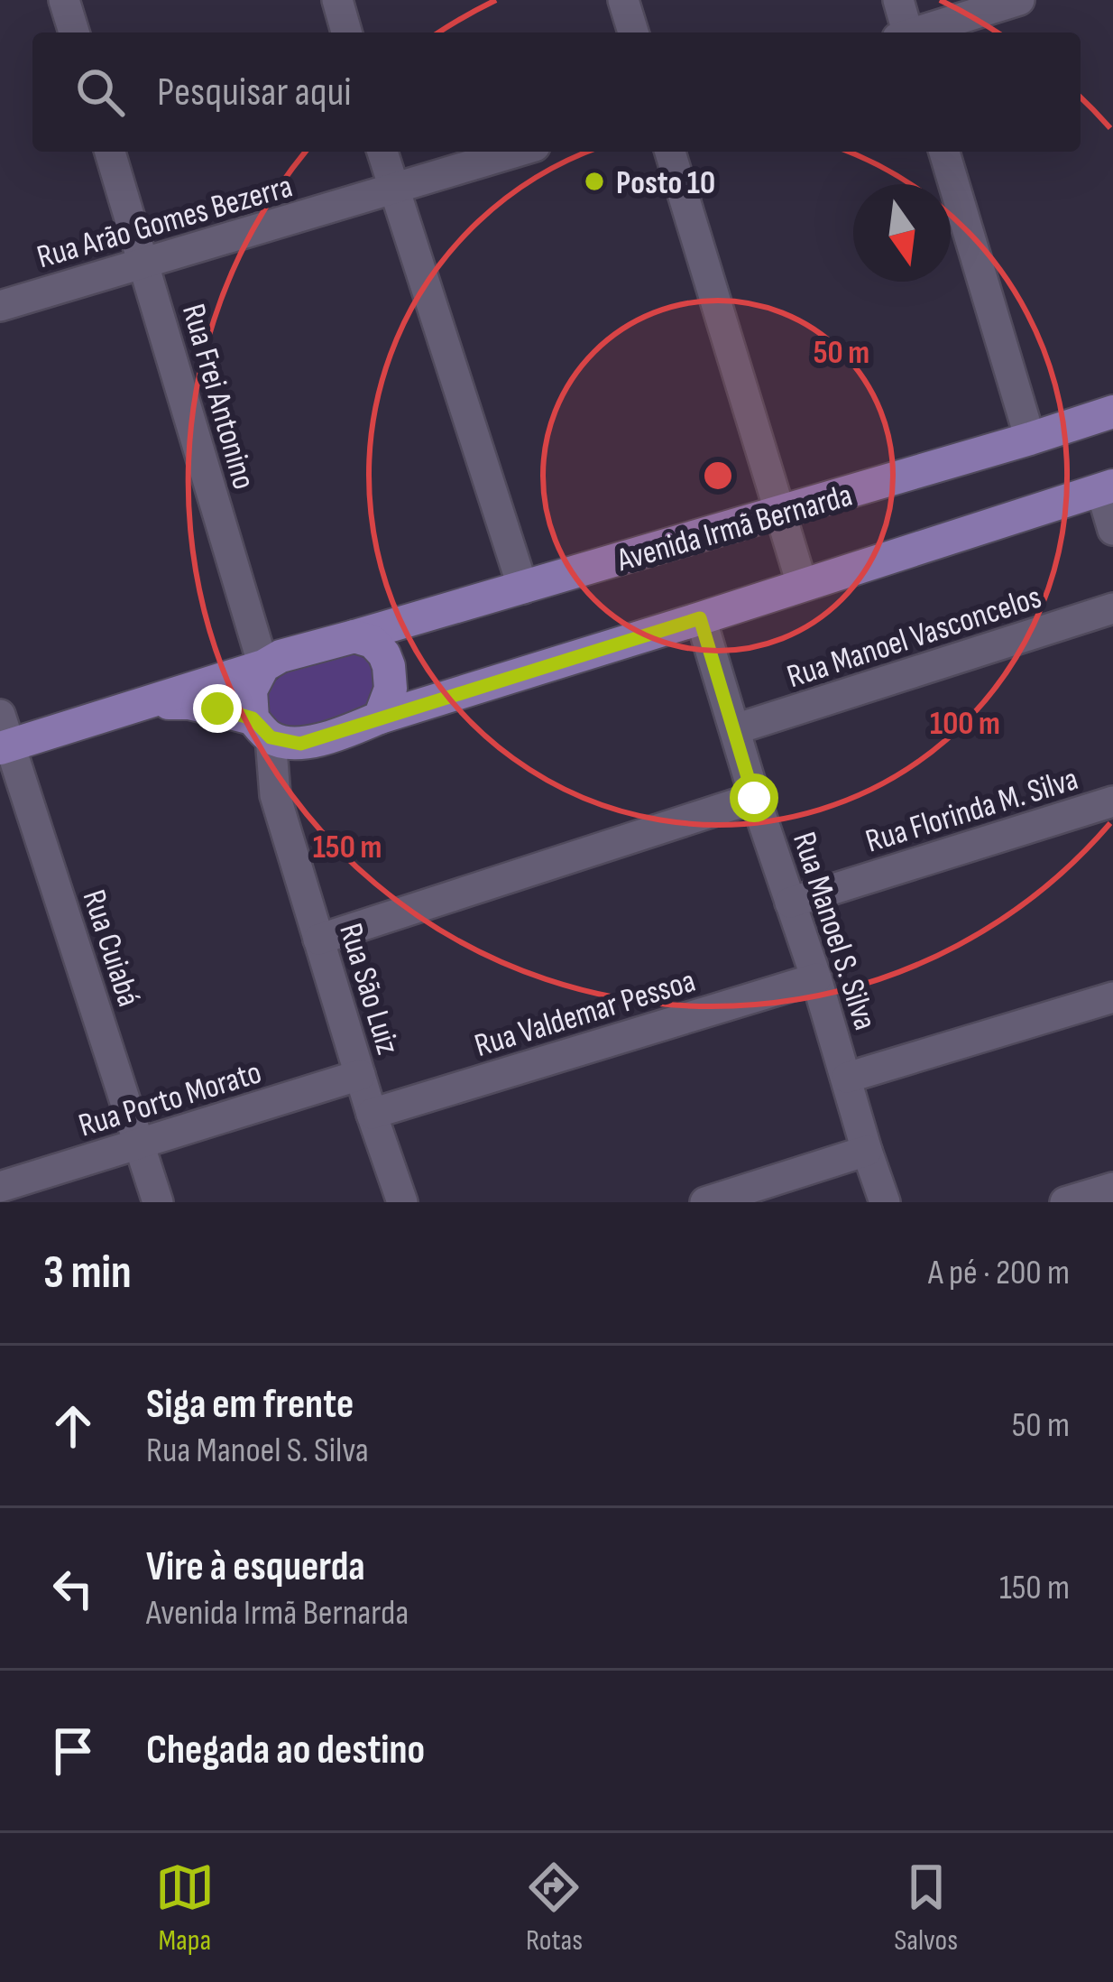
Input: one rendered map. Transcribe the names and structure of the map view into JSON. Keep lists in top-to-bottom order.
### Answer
{
  "streets": {
    "main road": ["Avenida Irmã Bernarda"],
    "street": [
      "Rua Arão Gomes Bezerra",
      "Rua Frei Antonino",
      "Rua Manoel Vasconcelos",
      "Rua Florinda M. Silva",
      "Rua Manoel S. Silva",
      "Rua Cuiabá",
      "Rua São Luiz",
      "Rua Valdemar Pessoa",
      "Rua Porto Morato"
    ]
  },
  "crossings": [
    ["Rua Arão Gomes Bezerra", "Rua Frei Antonino"],
    ["Rua Frei Antonino", "Avenida Irmã Bernarda"],
    ["Rua Frei Antonino", "Rua São Luiz"],
    ["Avenida Irmã Bernarda", "Rua Manoel S. Silva"],
    ["Avenida Irmã Bernarda", "Rua Cuiabá"],
    ["Avenida Irmã Bernarda", "Rua São Luiz"],
    ["Rua Manoel Vasconcelos", "Rua Manoel S. Silva"],
    ["Rua Florinda M. Silva", "Rua Manoel S. Silva"],
    ["Rua Manoel S. Silva", "Rua Valdemar Pessoa"],
    ["Rua Cuiabá", "Rua Porto Morato"],
    ["Rua São Luiz", "Rua Valdemar Pessoa"],
    ["Rua São Luiz", "Rua Porto Morato"]
  ],
  "places": ["Posto 10"],
  "north": "bottom",
  "page": {
    "search": "Pesquisar aqui",
    "heading": ["3 min", "A pé · 200 m"],
    "list": [
      ["Siga em frente", "Rua Manoel S. Silva", "50 m"],
      ["Vire à esquerda", "Avenida Irmã Bernarda", "150 m"],
      "Chegada ao destino"
    ],
    "nav": ["Mapa", "Rotas", "Salvos"]
  },
  "rings": ["50 m", "100 m", "150 m"]
}
